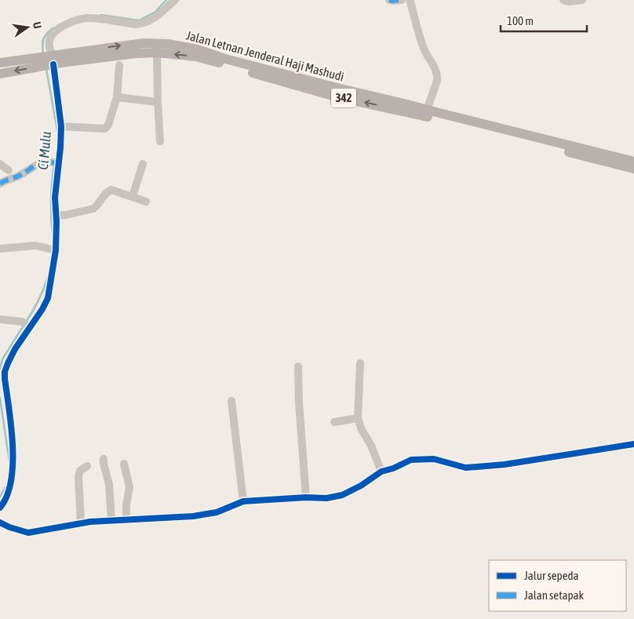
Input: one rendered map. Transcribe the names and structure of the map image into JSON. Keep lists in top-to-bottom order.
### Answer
{
  "streets": {
    "main road": ["Jalan Letnan Jenderal Haji Mashudi", "342"]
  },
  "water": ["Ci Mulu"],
  "legend": ["Jalur sepeda", "Jalan setapak"],
  "scale_bar": "100 m",
  "north": "right"
}
